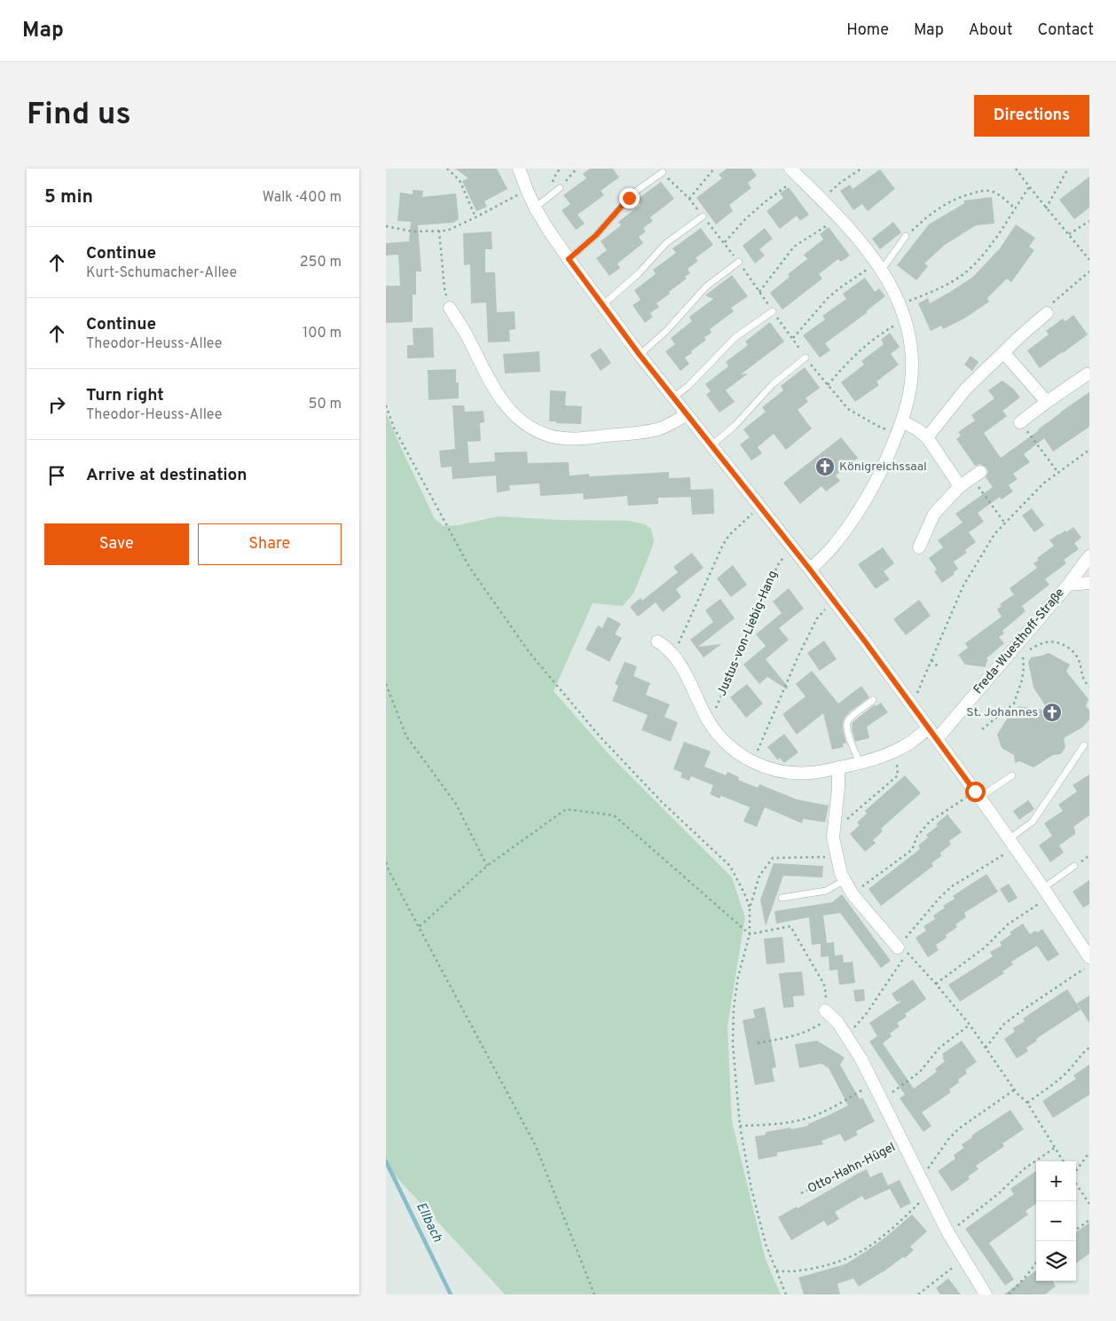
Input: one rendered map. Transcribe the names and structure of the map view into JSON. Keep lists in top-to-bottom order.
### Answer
{
  "streets": {
    "street": ["Freda-Wuesthoff-Straße", "Otto-Hahn-Hügel"],
    "path": ["Justus-von-Liebig-Hang"]
  },
  "water": ["Ellbach"],
  "places": {
    "church": ["Königreichssaal", "St. Johannes"]
  },
  "page": {
    "header": "Map",
    "nav": [
      "Home",
      "Map",
      "About",
      "Contact"
    ],
    "buttons": [
      "Directions",
      ["Save", "Share"]
    ],
    "title": "Find us",
    "heading": ["5 min", "Walk · 400 m"],
    "list": [
      ["Continue", "Kurt-Schumacher-Allee", "250 m"],
      ["Continue", "Theodor-Heuss-Allee", "100 m"],
      ["Turn right", "Theodor-Heuss-Allee", "50 m"],
      "Arrive at destination"
    ],
    "map_buttons": ["+", "−"]
  }
}
